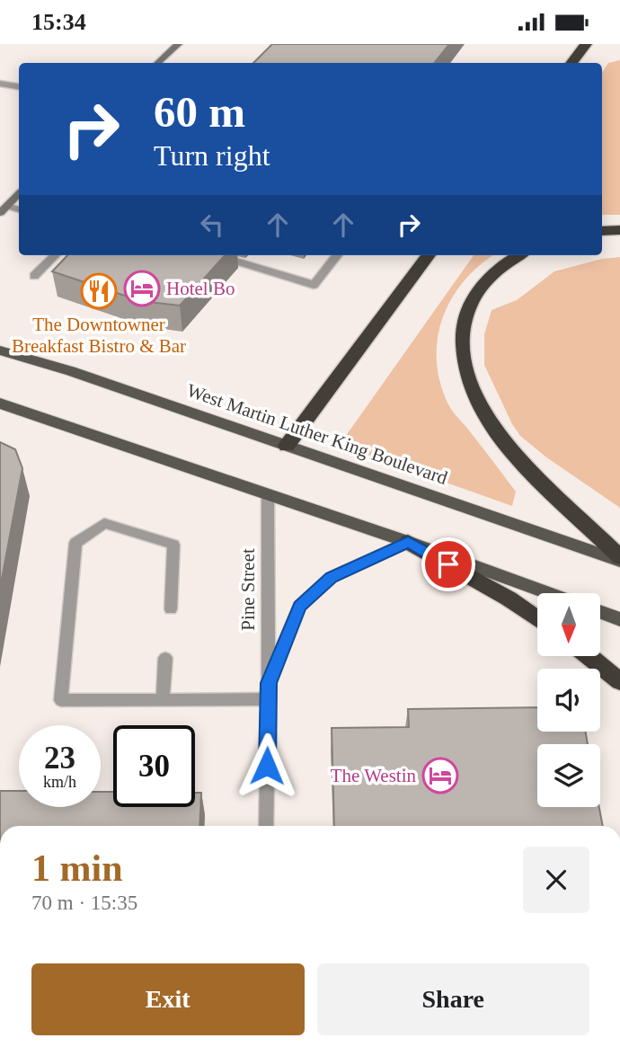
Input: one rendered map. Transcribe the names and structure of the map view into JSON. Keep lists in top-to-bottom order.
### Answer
{
  "streets": {
    "main road": ["West Martin Luther King Boulevard"],
    "street": ["Pine Street"]
  },
  "places": {
    "hotel": ["Hotel Bo", "The Westin"],
    "restaurant": ["The Downtowner Breakfast Bistro & Bar"]
  },
  "north": "bottom",
  "page": {
    "status": "15:34",
    "turn": ["60 m", "Turn right"],
    "speed": "23 km/h",
    "limit": "30",
    "heading": ["1 min", "70 m · 15:35"],
    "buttons": ["Exit", "Share"]
  }
}
